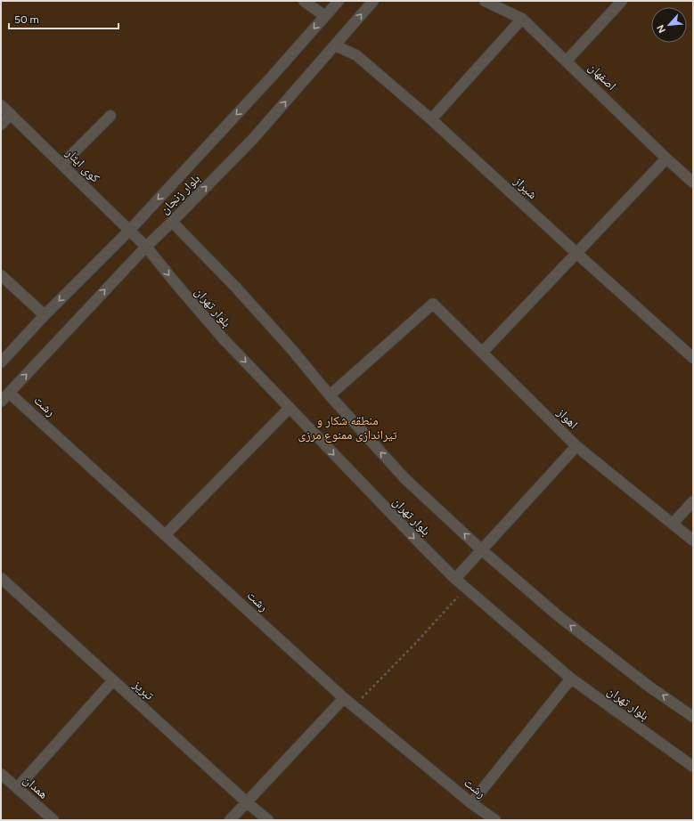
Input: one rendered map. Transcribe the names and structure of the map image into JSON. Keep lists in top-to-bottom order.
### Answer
{
  "streets": {
    "street": [
      "اصفهان",
      "کوی ایثار",
      "شیراز",
      "بلوار زنجان",
      "بلوار تهران",
      "رشت",
      "اهواز",
      "تبریز",
      "همدان"
    ]
  },
  "crossings": [
    ["کوی ایثار", "بلوار زنجان"],
    ["کوی ایثار", "بلوار تهران"],
    ["شیراز", "بلوار زنجان"],
    ["بلوار زنجان", "بلوار تهران"],
    ["بلوار زنجان", "رشت"],
    ["بلوار تهران", "اهواز"]
  ],
  "parks": ["منطقه شکار و تیراندازی ممنوع مرزی"],
  "scale_bar": "50 m",
  "north": "bottom left"
}
